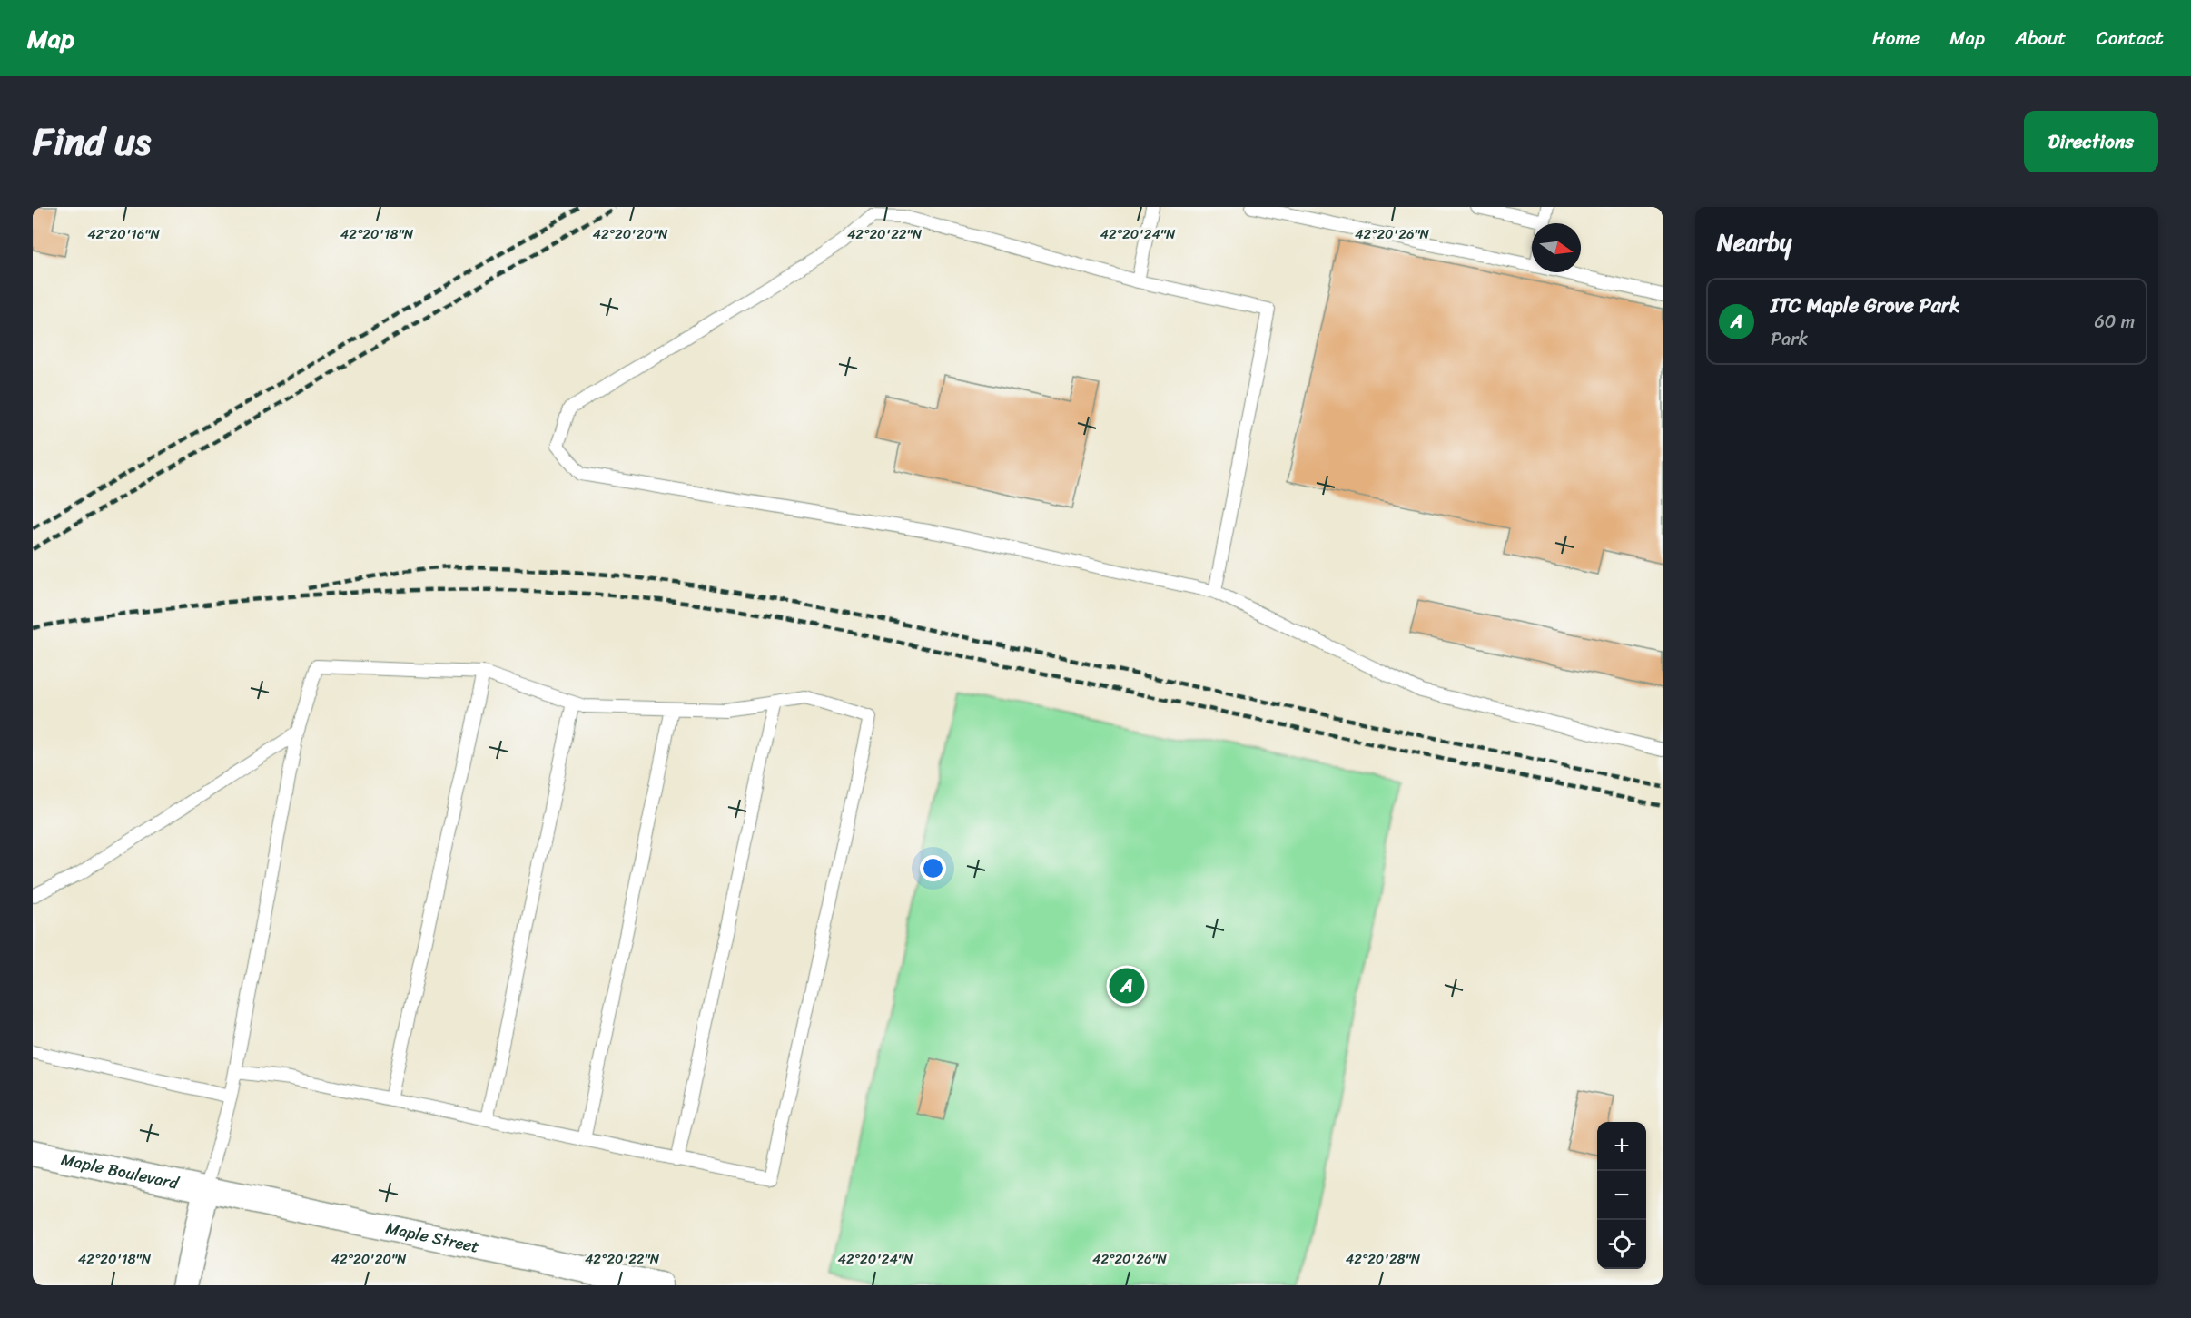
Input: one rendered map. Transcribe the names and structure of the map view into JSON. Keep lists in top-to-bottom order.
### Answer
{
  "streets": {
    "street": ["Maple Boulevard", "Maple Street"]
  },
  "crossings": [
    ["Maple Boulevard", "Maple Street"]
  ],
  "north": "right",
  "page": {
    "header": "Map",
    "nav": [
      "Home",
      "Map",
      "About",
      "Contact"
    ],
    "title": "Find us",
    "buttons": "Directions",
    "heading": "Nearby",
    "list": [
      {
        "mark": "A",
        "name": "ITC Maple Grove Park",
        "note": "Park",
        "value": "60 m"
      }
    ],
    "pins": "A",
    "map_buttons": ["+", "−"]
  },
  "coordinates": [
    "42°20'16\"N",
    "42°20'18\"N",
    "42°20'20\"N",
    "42°20'22\"N",
    "42°20'24\"N",
    "42°20'26\"N",
    "42°20'28\"N"
  ]
}
